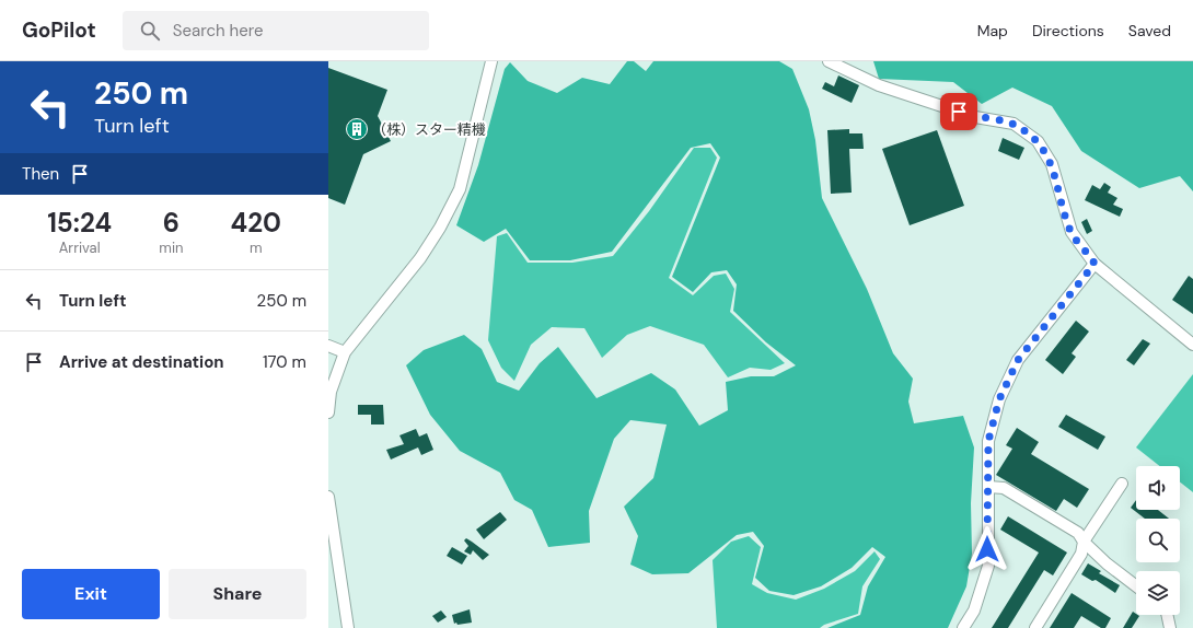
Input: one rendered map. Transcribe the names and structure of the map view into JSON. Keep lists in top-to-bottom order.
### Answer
{
  "places": {
    "building": ["（株）スター精機"]
  },
  "page": {
    "header": "GoPilot",
    "search": "Search here",
    "nav": ["Map", "Directions", "Saved"],
    "turn": ["250 m", "Turn left"],
    "then": "Then",
    "eta": [
      "15:24",
      "Arrival",
      "6",
      "min",
      "420",
      "m"
    ],
    "list": [
      {
        "name": "Turn left",
        "value": "250 m"
      },
      {
        "name": "Arrive at destination",
        "value": "170 m"
      }
    ],
    "buttons": ["Exit", "Share"]
  }
}
